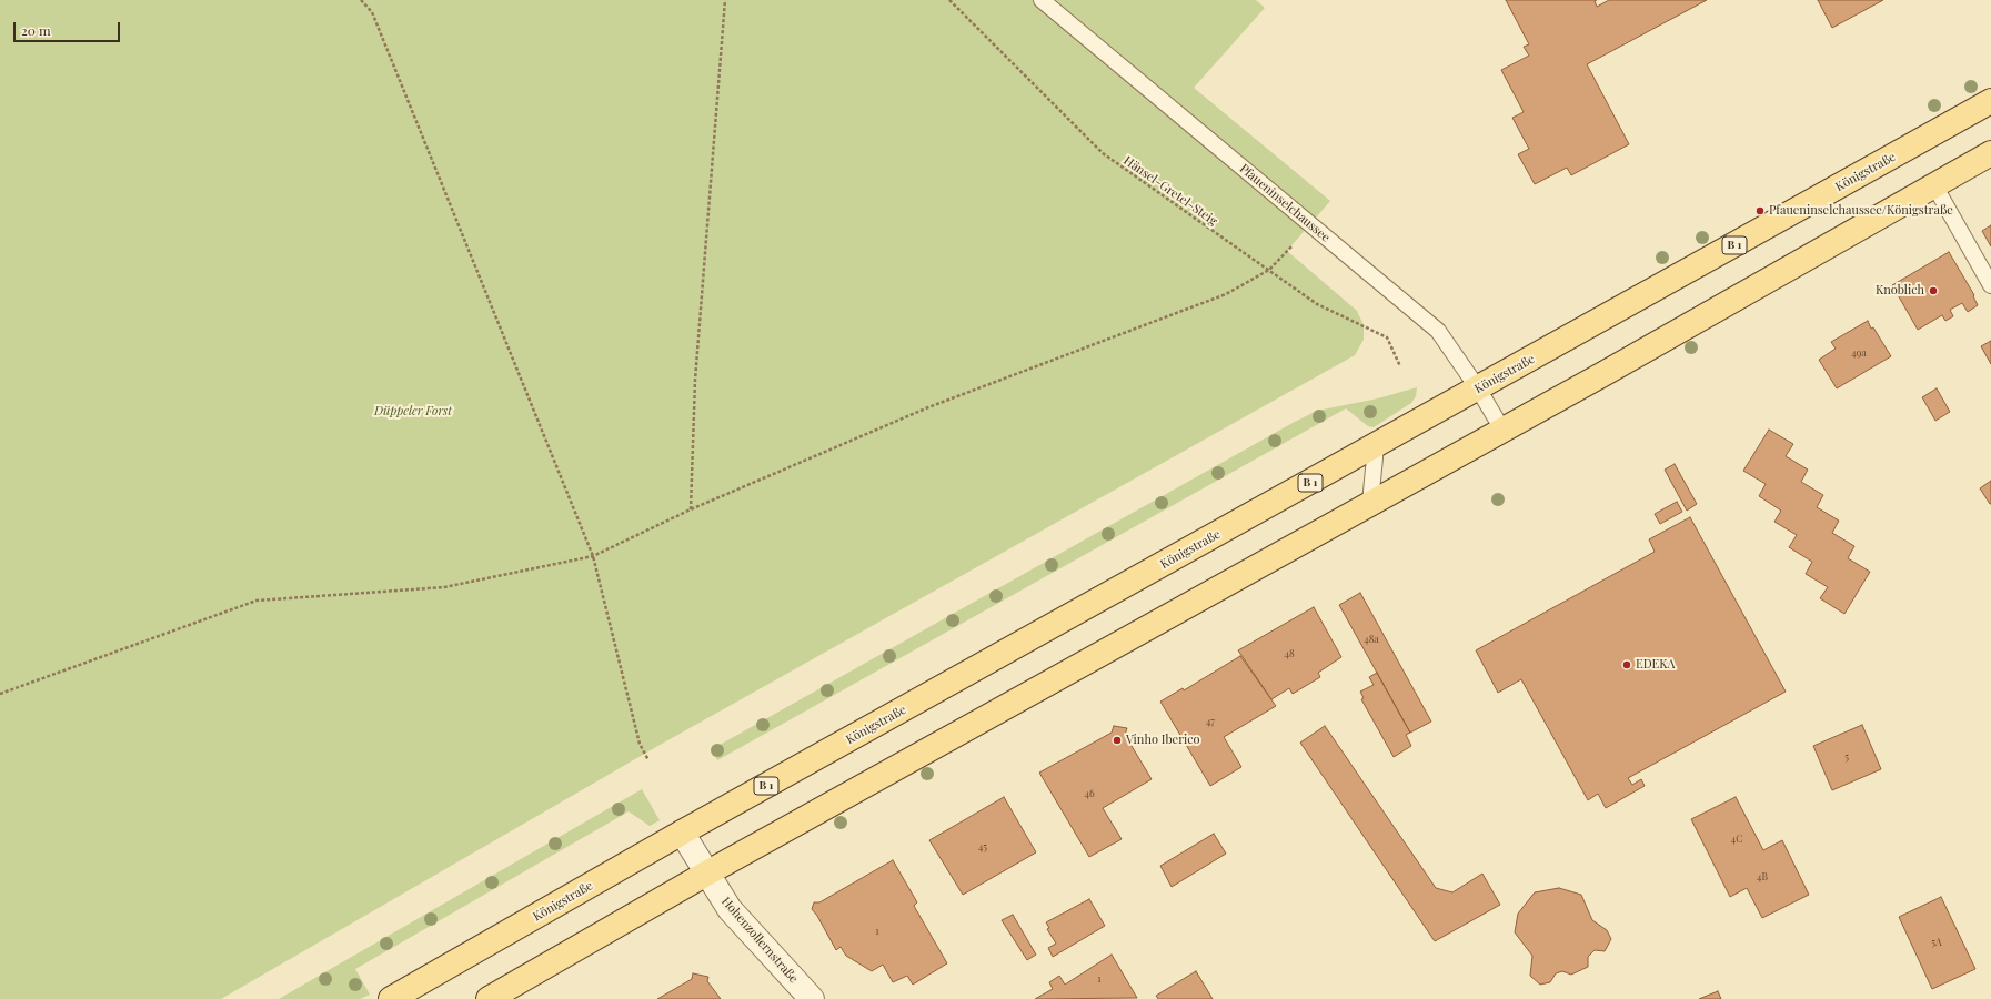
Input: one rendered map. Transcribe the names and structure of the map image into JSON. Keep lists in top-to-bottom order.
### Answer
{
  "streets": {
    "main road": ["Königstraße", "B 1"],
    "street": ["Hohenzollernstraße"],
    "lane": ["Pfaueninselchaussee"],
    "path": ["Hänsel-Gretel-Steig"]
  },
  "crossings": [
    ["Königstraße", "Pfaueninselchaussee"],
    ["Königstraße", "Hohenzollernstraße"]
  ],
  "parks": ["Düppeler Forst"],
  "places": [
    "Pfaueninselchaussee/Königstraße",
    "Knoblich",
    "EDEKA",
    "Vinho Iberico"
  ],
  "house_numbers": [
    "49a",
    "48a",
    "48",
    "47",
    "5",
    "46",
    "4C",
    "45",
    "4B",
    "1",
    "5A",
    "1"
  ],
  "scale_bar": "20 m"
}
